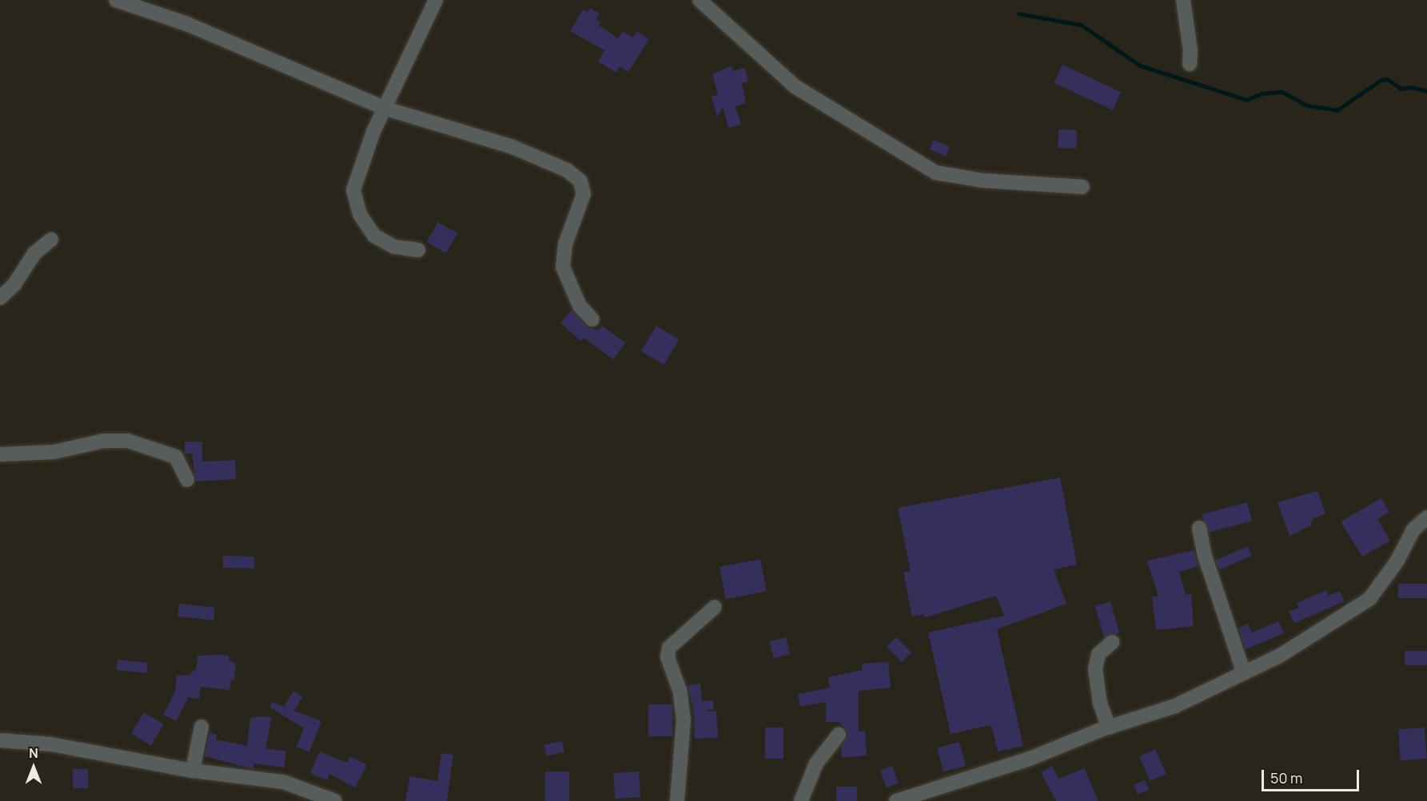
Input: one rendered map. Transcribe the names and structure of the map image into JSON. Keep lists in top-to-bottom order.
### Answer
{
  "scale_bar": "50 m",
  "north": "top"
}
